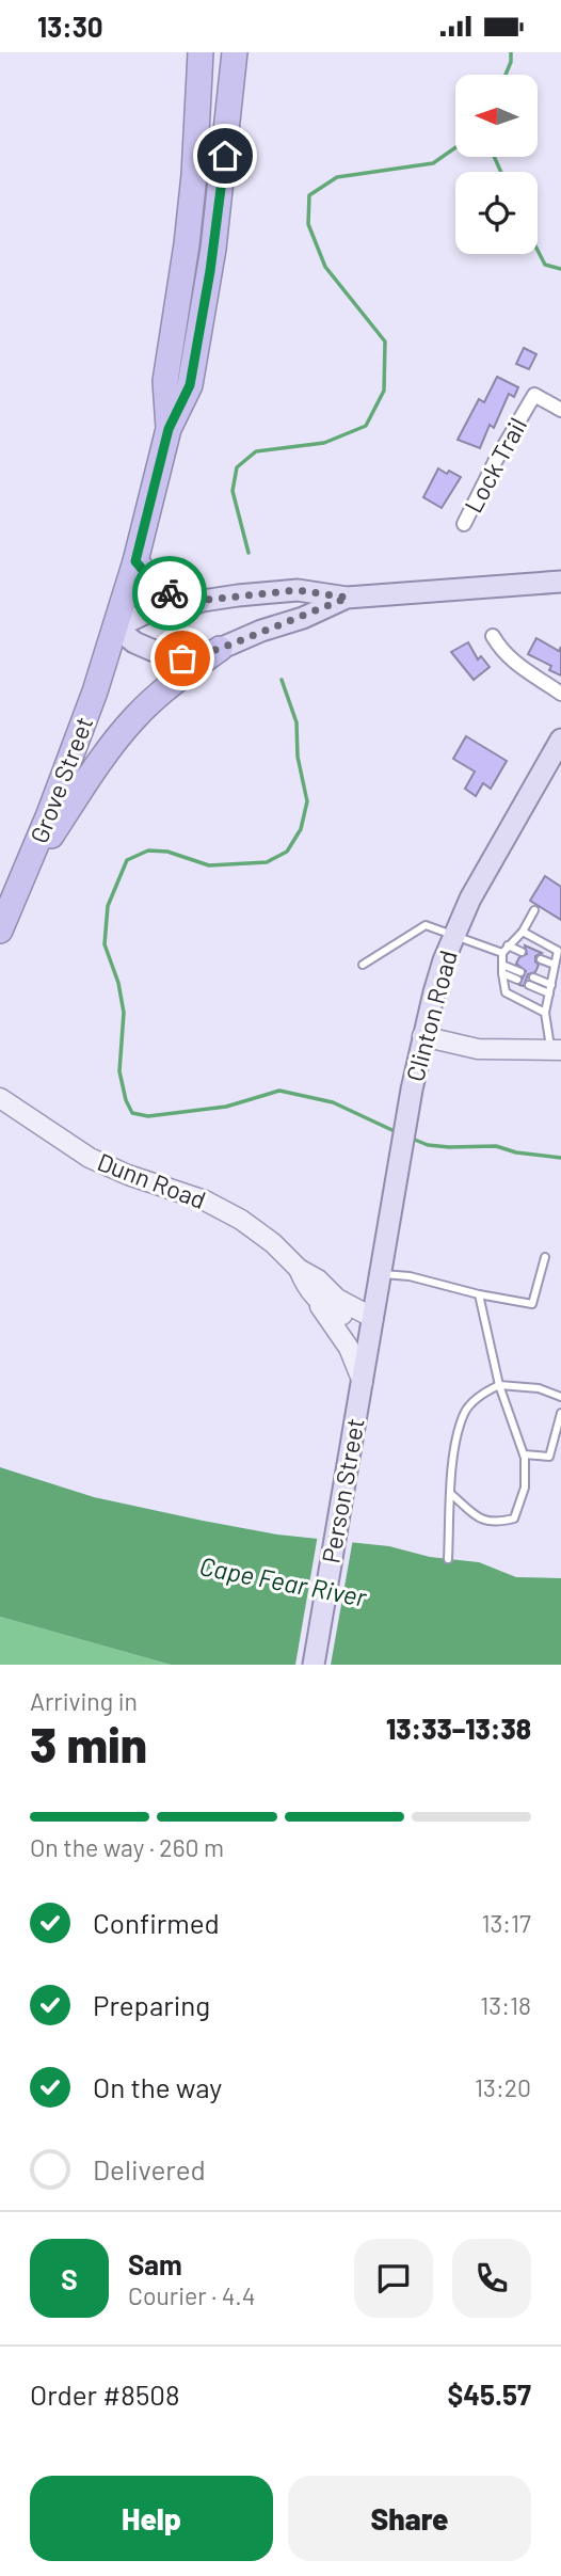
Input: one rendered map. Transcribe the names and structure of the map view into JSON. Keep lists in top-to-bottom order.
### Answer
{
  "streets": {
    "highway": ["Grove Street"],
    "main road": ["Clinton Road", "Person Street"],
    "street": ["Lock Trail", "Dunn Road"]
  },
  "crossings": [
    ["Clinton Road", "Dunn Road"],
    ["Clinton Road", "Person Street"],
    ["Dunn Road", "Person Street"]
  ],
  "water": ["Cape Fear River"],
  "north": "left",
  "page": {
    "status": "13:30",
    "heading": ["3 min", "Arriving in", "13:33–13:38"],
    "panel": [
      "Sam",
      "Courier · 4.4",
      "Order #8508",
      "$45.57"
    ],
    "bar": "On the way · 260 m",
    "list": [
      ["Confirmed", "13:17"],
      ["Preparing", "13:18"],
      ["On the way", "13:20"],
      "Delivered"
    ],
    "round": "S",
    "buttons": ["Help", "Share"]
  }
}
